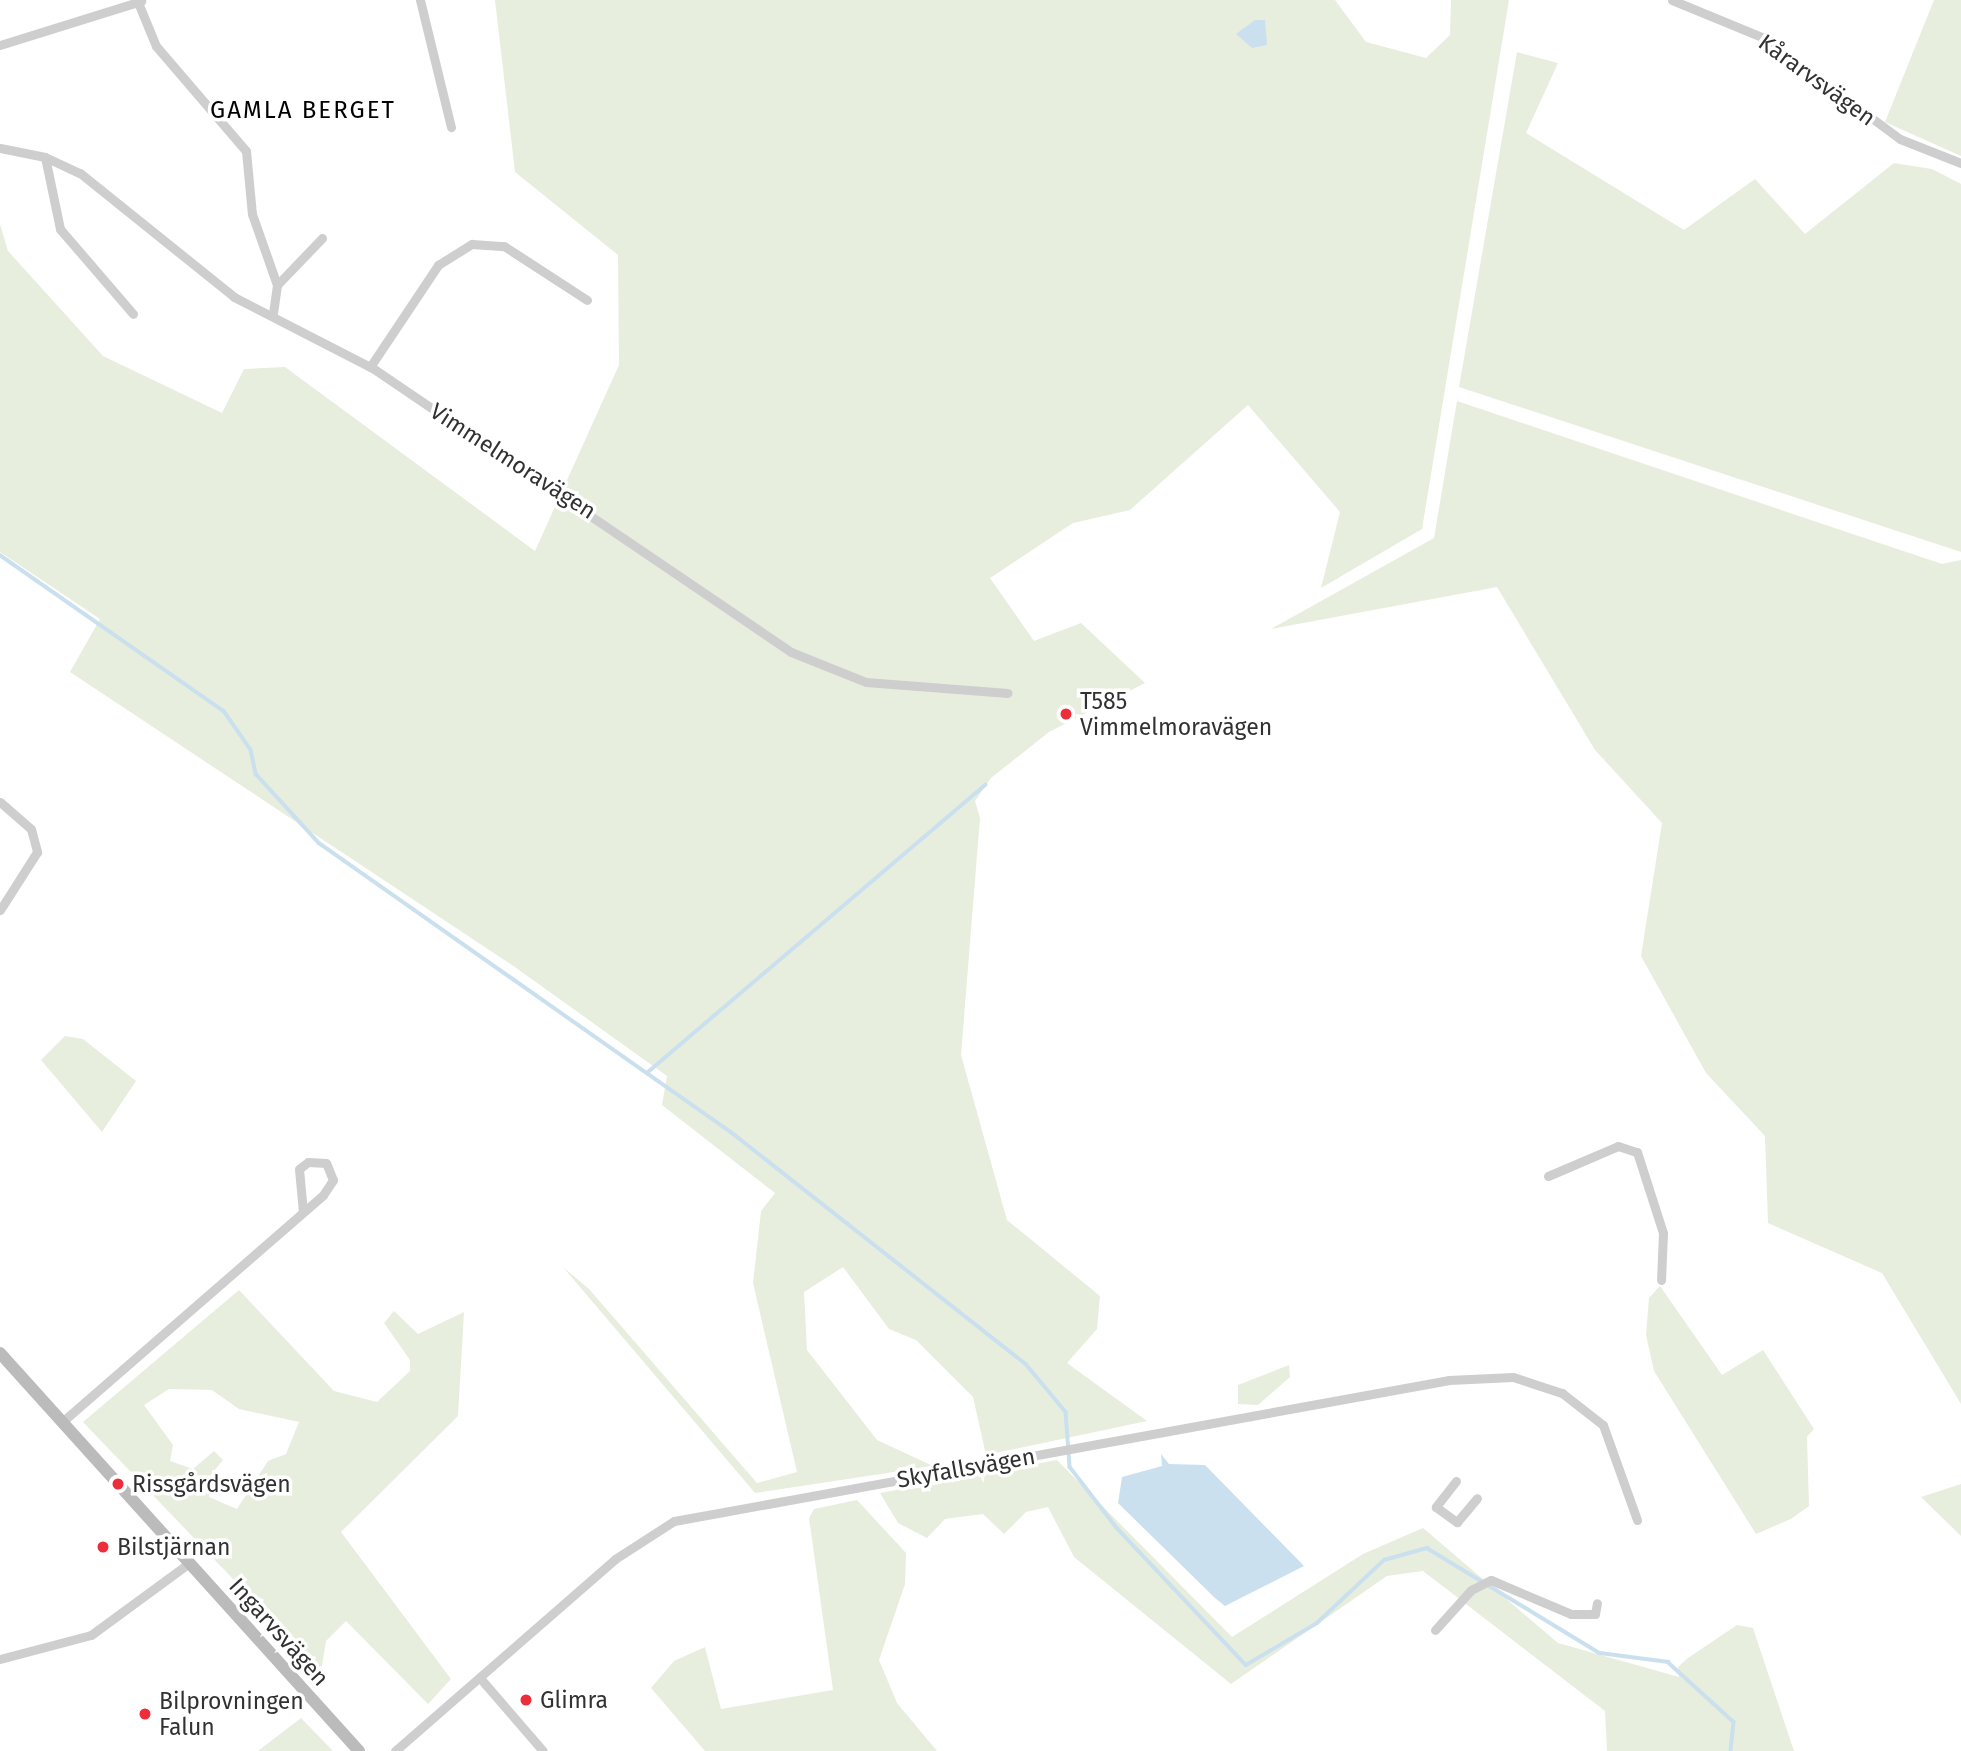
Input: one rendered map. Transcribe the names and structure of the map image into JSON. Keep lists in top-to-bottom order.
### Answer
{
  "streets": {
    "street": [
      "Kårarvsvägen",
      "Vimmelmoravägen",
      "Skyfallsvägen",
      "Ingarvsvägen"
    ]
  },
  "districts": ["GAMLA BERGET"],
  "places": [
    "T585 Vimmelmoravägen",
    "Rissgårdsvägen",
    "Bilstjärnan",
    "Glimra",
    "Bilprovningen Falun"
  ]
}
